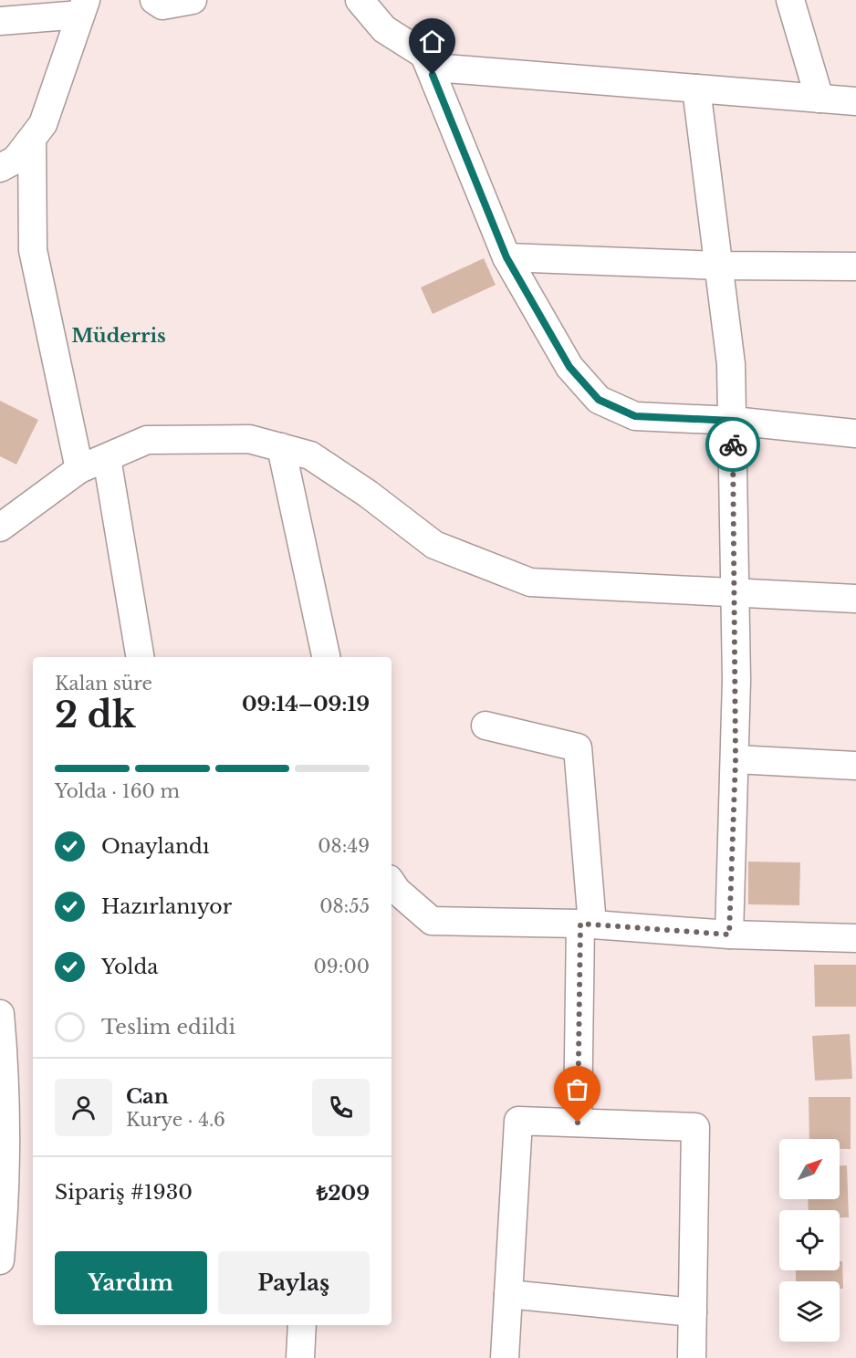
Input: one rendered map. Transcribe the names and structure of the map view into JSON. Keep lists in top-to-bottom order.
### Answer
{
  "districts": ["Müderris"],
  "north": "top right",
  "page": {
    "heading": ["2 dk", "Kalan süre", "09:14–09:19"],
    "panel": [
      "Can",
      "Kurye · 4.6",
      "Sipariş #1930",
      "₺209"
    ],
    "bar": "Yolda · 160 m",
    "list": [
      ["Onaylandı", "08:49"],
      ["Hazırlanıyor", "08:55"],
      ["Yolda", "09:00"],
      "Teslim edildi"
    ],
    "buttons": ["Yardım", "Paylaş"]
  }
}
